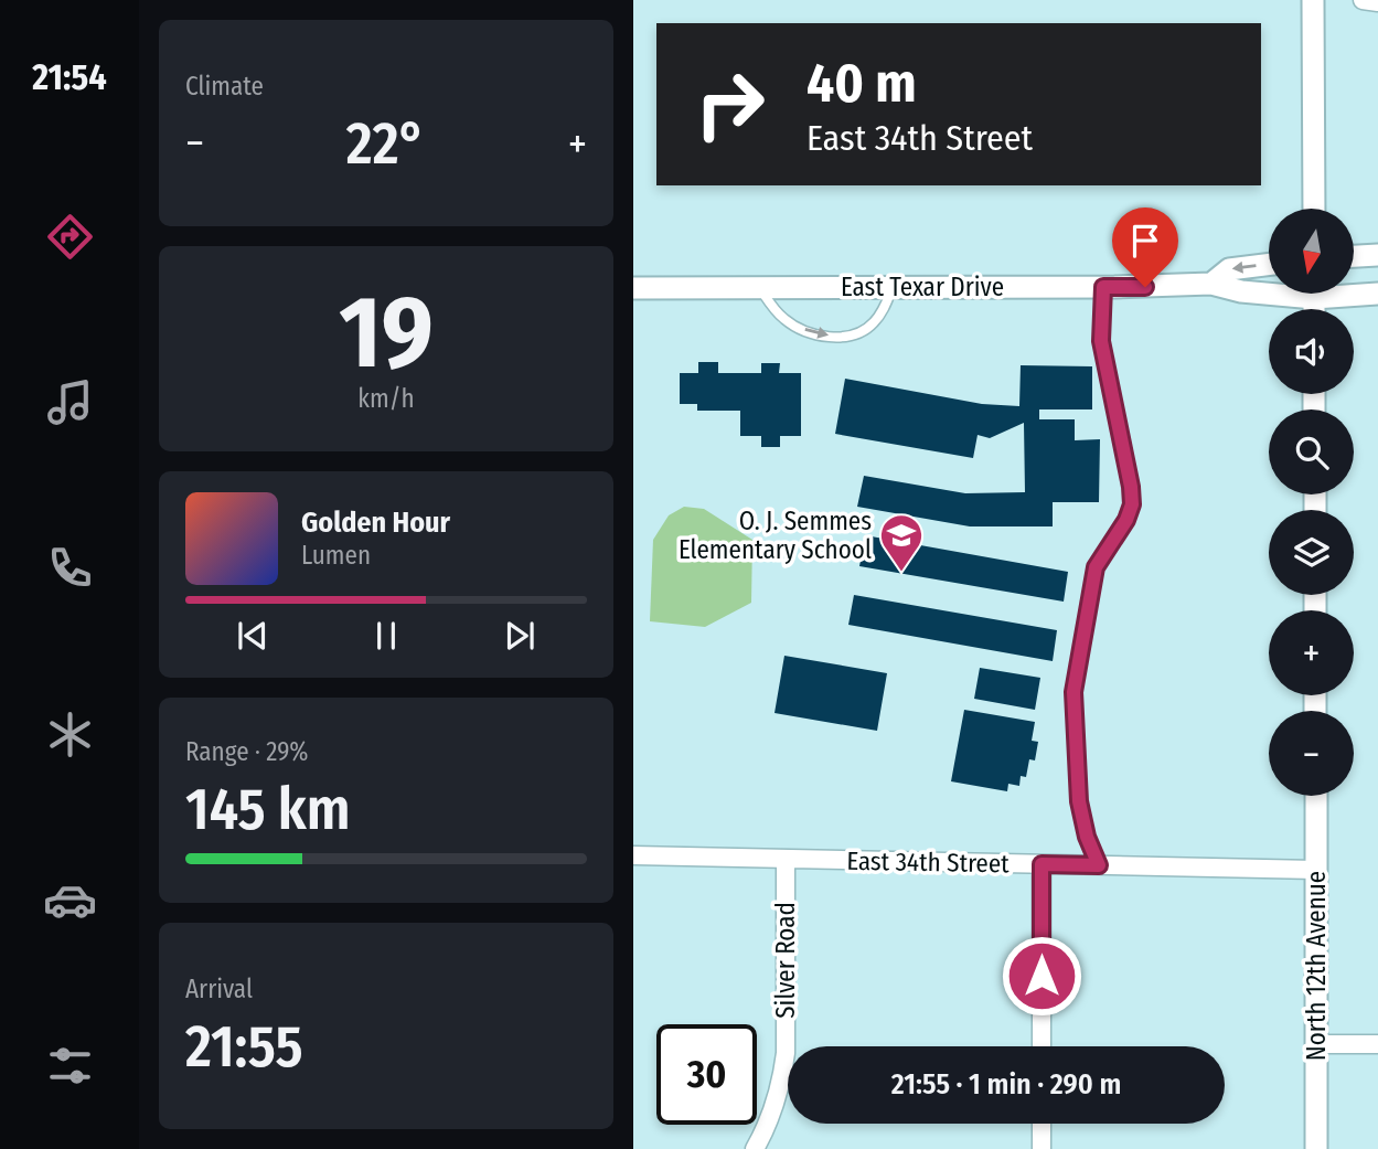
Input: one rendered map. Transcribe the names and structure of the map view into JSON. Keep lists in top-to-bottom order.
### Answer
{
  "streets": {
    "street": [
      "East Texar Drive",
      "East 34th Street",
      "Silver Road",
      "North 12th Avenue"
    ]
  },
  "crossings": [
    ["East 34th Street", "Silver Road"],
    ["East 34th Street", "North 12th Avenue"]
  ],
  "places": {
    "school or university": ["O. J. Semmes Elementary School"]
  },
  "north": "bottom",
  "page": {
    "tabs": "21:54",
    "tile": [
      "Climate",
      ["19", "km/h"],
      ["Range · 29%", "145 km"],
      ["Arrival", "21:55"]
    ],
    "turn": ["40 m", "East 34th Street"],
    "heat": ["−", "22°", "+"],
    "map_buttons": ["+", "−"],
    "song": ["Golden Hour", "Lumen"],
    "limit": "30",
    "trip": "21:55 · 1 min · 290 m"
  }
}
